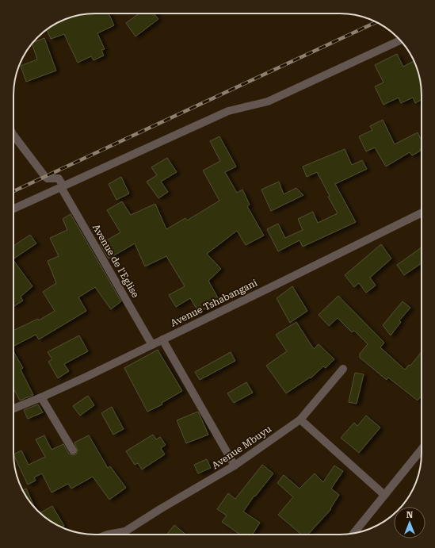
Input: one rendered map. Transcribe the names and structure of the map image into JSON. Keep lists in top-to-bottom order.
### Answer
{
  "streets": {
    "street": ["Avenue de l'Eglise", "Avenue Tshabangani", "Avenue Mbuyu"]
  },
  "crossings": [
    ["Avenue de l'Eglise", "Avenue Tshabangani"]
  ],
  "north": "top"
}
